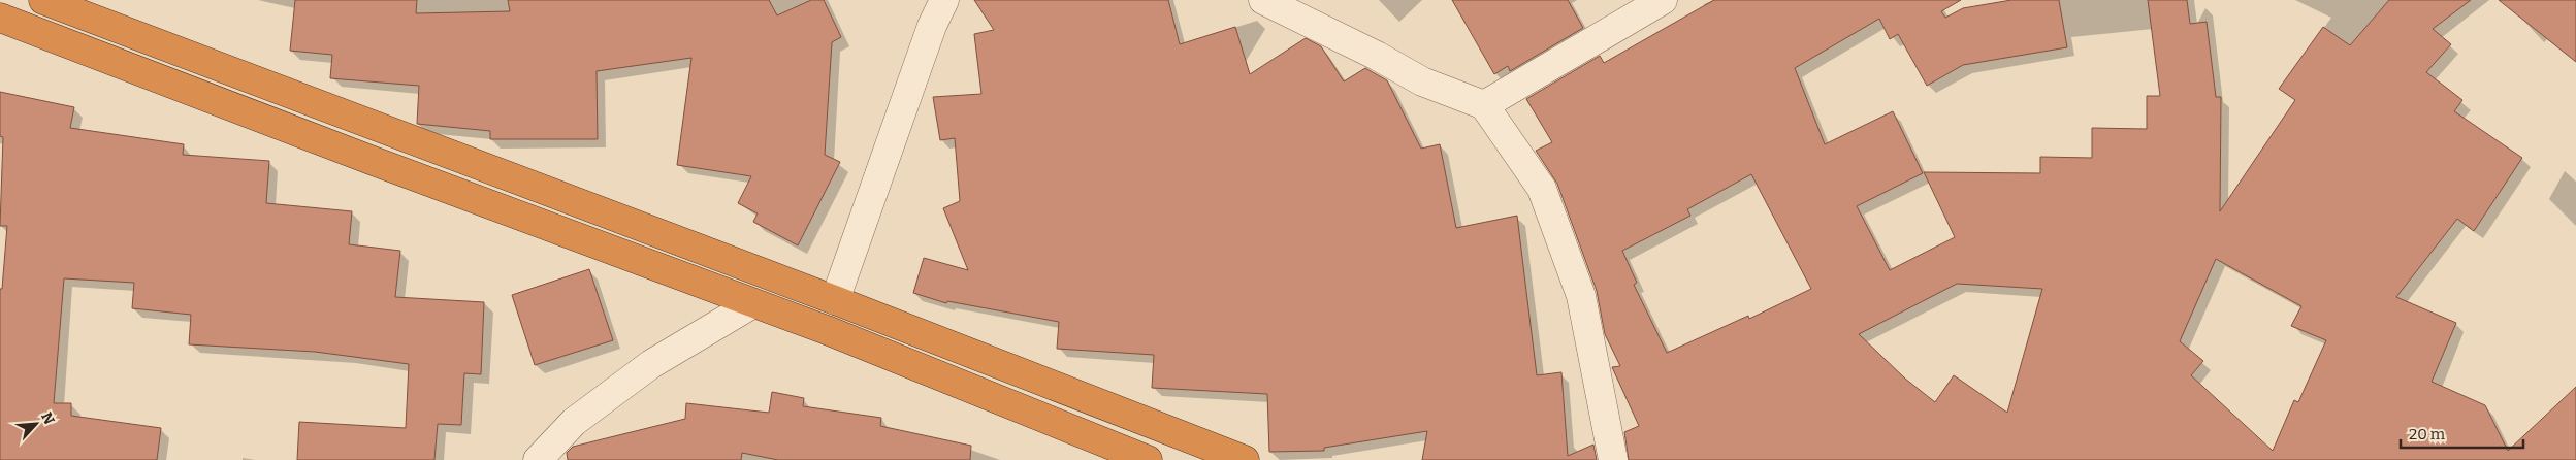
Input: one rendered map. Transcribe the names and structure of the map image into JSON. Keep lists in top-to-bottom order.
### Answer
{
  "scale_bar": "20 m",
  "north": "top right"
}
